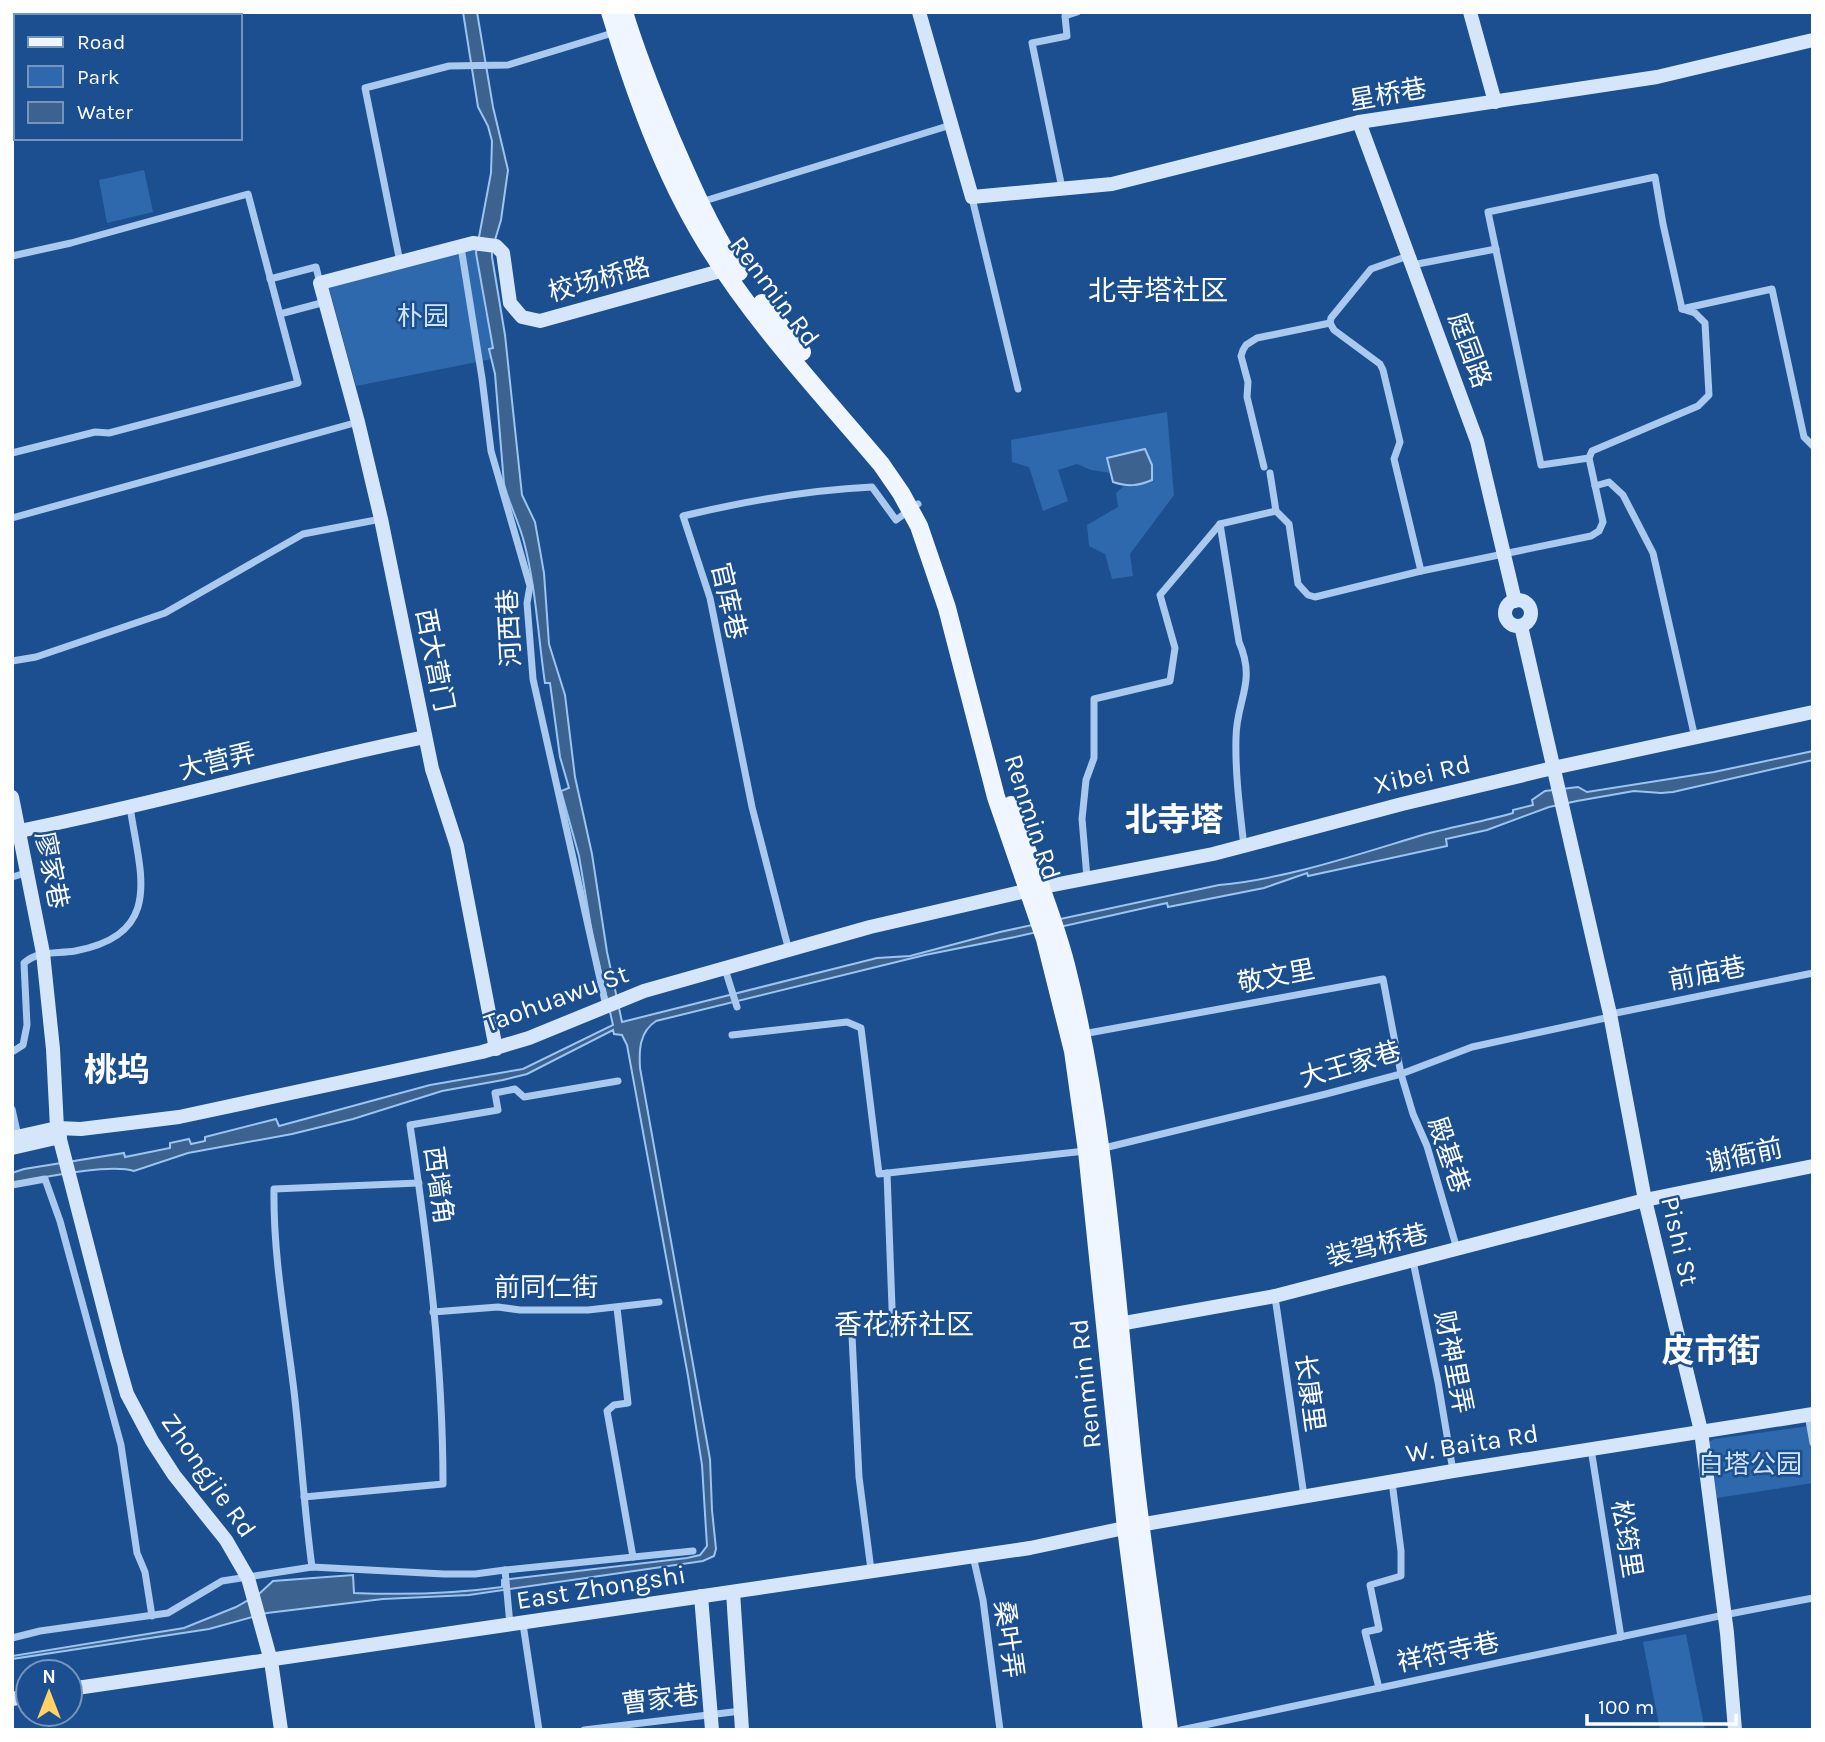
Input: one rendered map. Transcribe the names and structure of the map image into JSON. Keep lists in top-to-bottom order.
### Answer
{
  "streets": {
    "main road": ["Renmin Rd"],
    "street": [
      "星桥巷",
      "校场桥路",
      "庭园路",
      "官库巷",
      "河西巷",
      "西大营门",
      "大营弄",
      "Xibei Rd",
      "廖家巷",
      "前庙巷",
      "敬文里",
      "Taohuawu St",
      "大王家巷",
      "殿基巷",
      "谢衙前",
      "西墙角",
      "Pishi St",
      "装驾桥巷",
      "前同仁街",
      "财神里弄",
      "长康里",
      "W. Baita Rd",
      "Zhongjie Rd",
      "松筠里",
      "East Zhongshi",
      "桑叶弄",
      "祥符寺巷",
      "曹家巷"
    ]
  },
  "crossings": [
    ["星桥巷", "庭园路"],
    ["校场桥路", "Renmin Rd"],
    ["校场桥路", "河西巷"],
    ["校场桥路", "西大营门"],
    ["Renmin Rd", "官库巷"],
    ["Renmin Rd", "Xibei Rd"],
    ["Renmin Rd", "敬文里"],
    ["Renmin Rd", "Taohuawu St"],
    ["Renmin Rd", "大王家巷"],
    ["Renmin Rd", "装驾桥巷"],
    ["Renmin Rd", "W. Baita Rd"],
    ["Renmin Rd", "East Zhongshi"],
    ["庭园路", "Xibei Rd"],
    ["庭园路", "Pishi St"],
    ["官库巷", "Taohuawu St"],
    ["河西巷", "Taohuawu St"],
    ["西大营门", "大营弄"],
    ["西大营门", "Taohuawu St"],
    ["大营弄", "廖家巷"],
    ["Xibei Rd", "Taohuawu St"],
    ["Xibei Rd", "Pishi St"],
    ["廖家巷", "Taohuawu St"],
    ["廖家巷", "Zhongjie Rd"],
    ["前庙巷", "大王家巷"],
    ["前庙巷", "Pishi St"],
    ["敬文里", "大王家巷"],
    ["敬文里", "殿基巷"],
    ["Taohuawu St", "Zhongjie Rd"],
    ["大王家巷", "殿基巷"],
    ["大王家巷", "Pishi St"],
    ["殿基巷", "装驾桥巷"],
    ["谢衙前", "Pishi St"],
    ["谢衙前", "装驾桥巷"],
    ["西墙角", "前同仁街"],
    ["Pishi St", "装驾桥巷"],
    ["Pishi St", "W. Baita Rd"],
    ["Pishi St", "祥符寺巷"],
    ["装驾桥巷", "财神里弄"],
    ["装驾桥巷", "长康里"],
    ["财神里弄", "W. Baita Rd"],
    ["长康里", "W. Baita Rd"],
    ["W. Baita Rd", "松筠里"],
    ["W. Baita Rd", "East Zhongshi"],
    ["Zhongjie Rd", "East Zhongshi"],
    ["松筠里", "祥符寺巷"],
    ["East Zhongshi", "桑叶弄"]
  ],
  "districts": [
    "北寺塔社区",
    "北寺塔",
    "桃坞",
    "香花桥社区",
    "皮市街"
  ],
  "parks": ["朴园", "白塔公园"],
  "legend": ["Road", "Park", "Water"],
  "scale_bar": "100 m",
  "north": "top"
}
